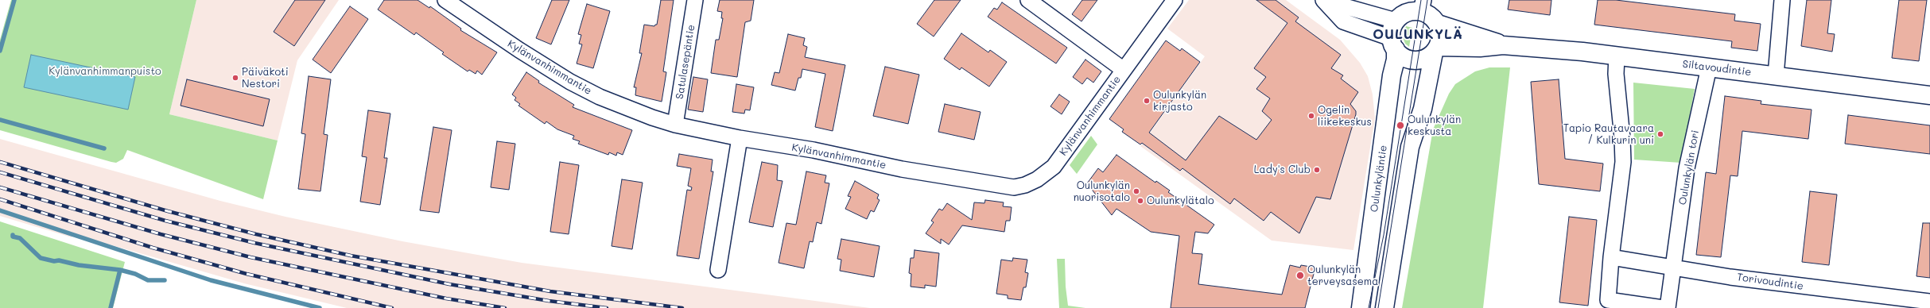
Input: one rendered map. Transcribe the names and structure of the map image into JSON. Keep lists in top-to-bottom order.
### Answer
{
  "streets": {
    "main road": ["Siltavoudintie", "Oulunkyläntie"],
    "street": [
      "Satulasepäntie",
      "Kylänvanhimmantie",
      "Oulunkylän tori",
      "Torivoudintie"
    ]
  },
  "crossings": [
    ["Satulasepäntie", "Kylänvanhimmantie"],
    ["Siltavoudintie", "Oulunkylän tori"],
    ["Siltavoudintie", "Oulunkyläntie"],
    ["Oulunkylän tori", "Torivoudintie"]
  ],
  "districts": ["OULUNKYLÄ"],
  "parks": ["Kylänvanhimmanpuisto"],
  "places": [
    "Päiväkoti Nestori",
    "Oulunkylän kirjasto",
    "Ogelin liikekeskus",
    "Oulunkylän keskusta",
    "Tapio Rautavaara / Kulkurin uni",
    "Lady's Club",
    "Oulunkylän nuorisotalo",
    "Oulunkylätalo",
    "Oulunkylän terveysasema"
  ]
}
